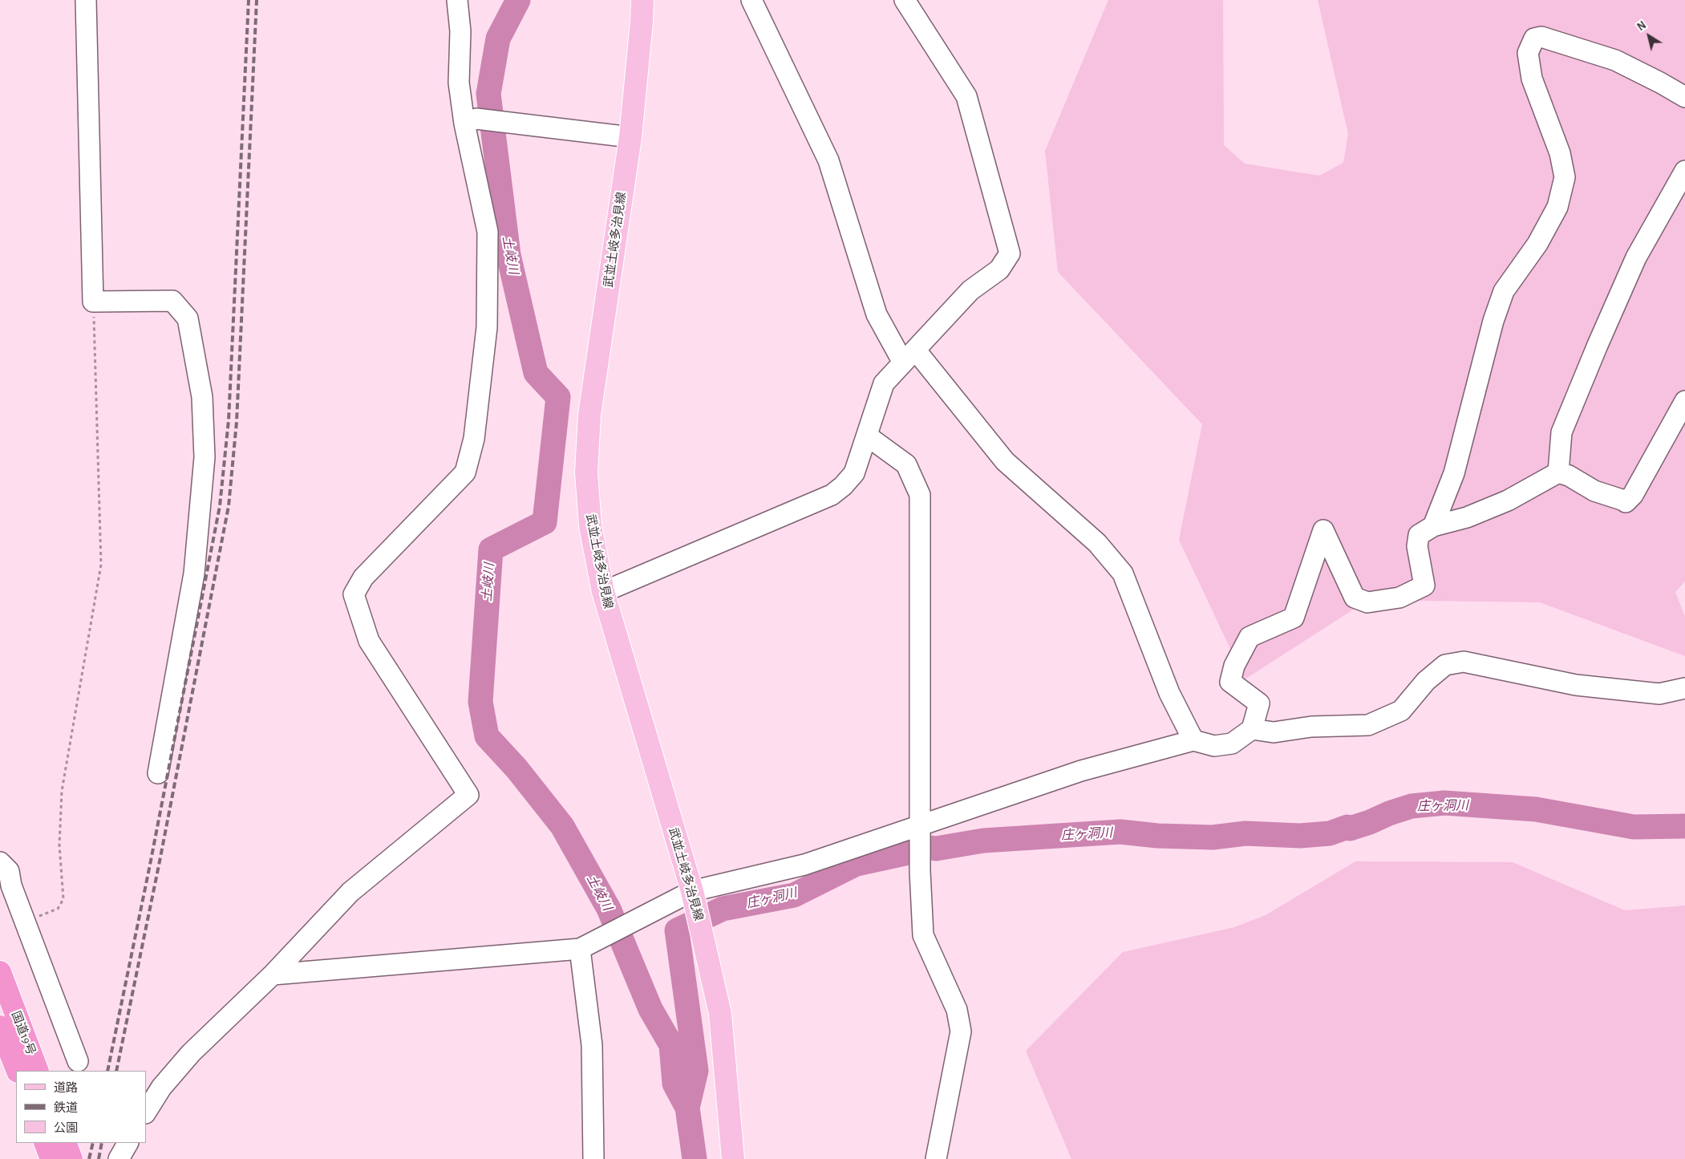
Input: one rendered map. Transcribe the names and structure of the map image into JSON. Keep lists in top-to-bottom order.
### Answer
{
  "streets": {
    "highway": ["国道19号"],
    "main road": ["武並土岐多治見線"]
  },
  "water": ["土岐川", "庄ヶ洞川"],
  "legend": ["道路", "鉄道", "公園"],
  "north": "top left"
}
